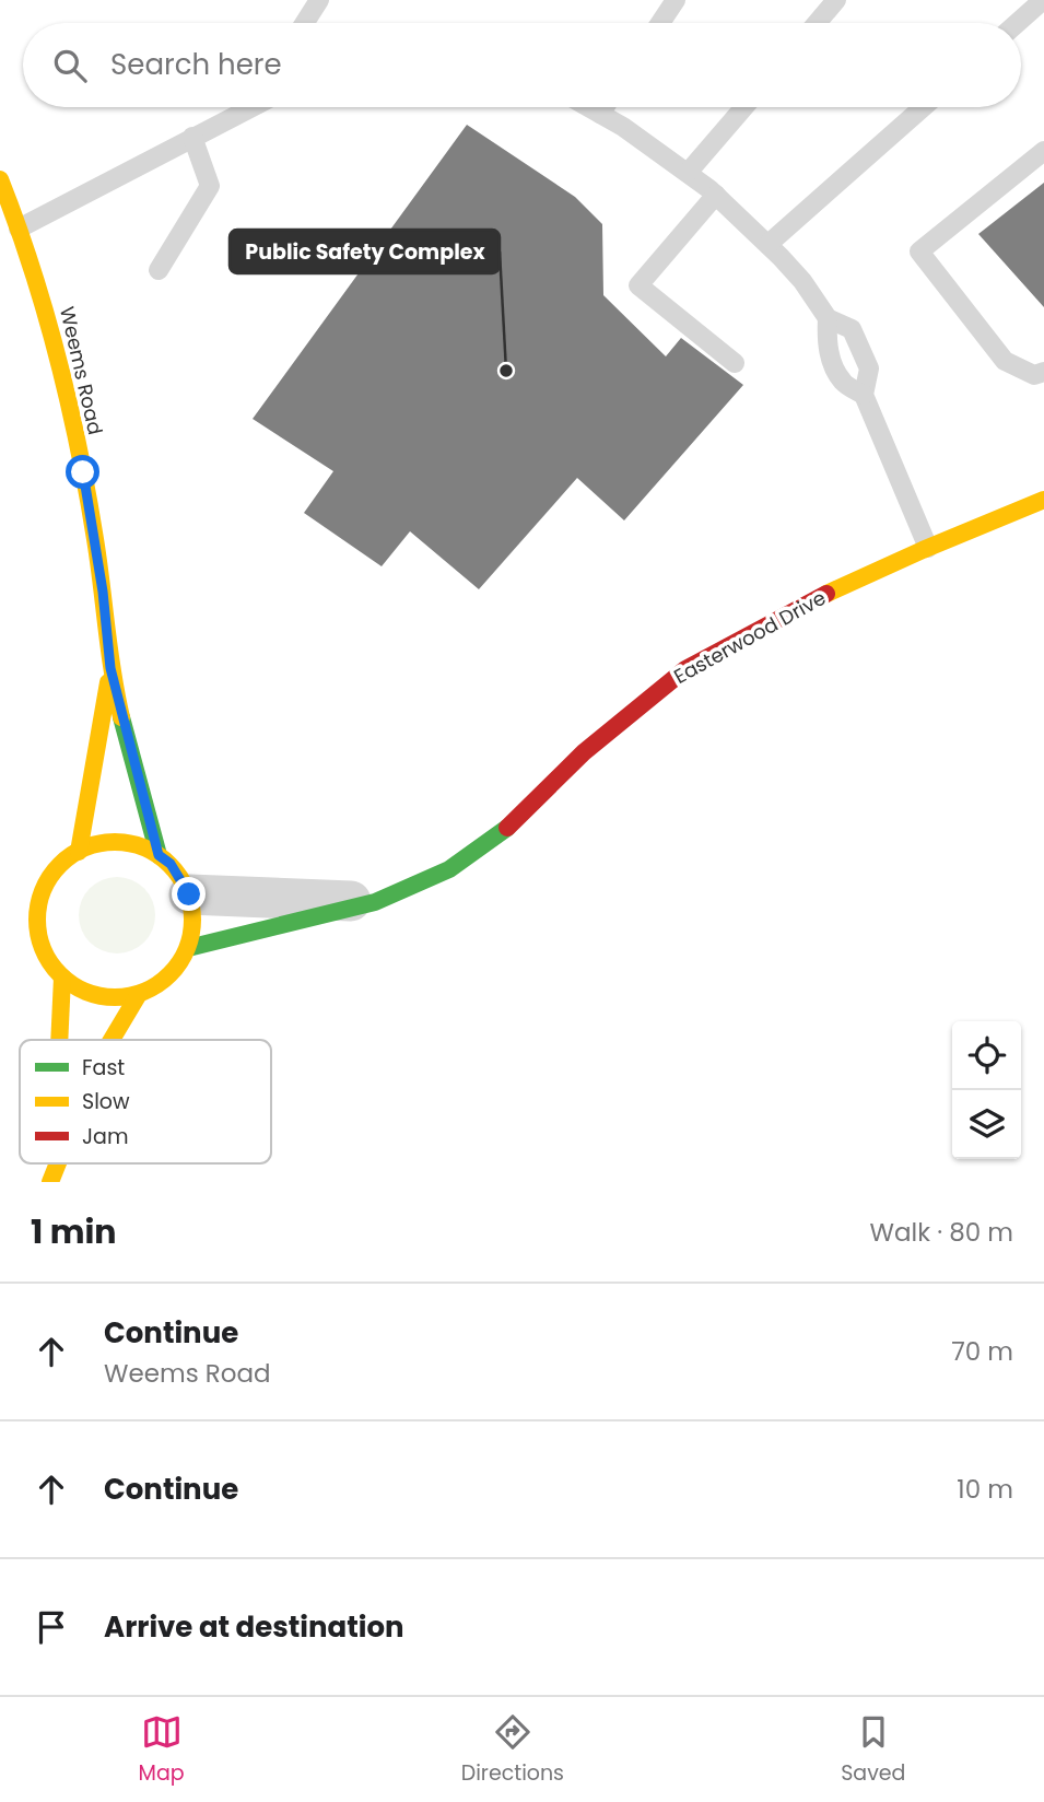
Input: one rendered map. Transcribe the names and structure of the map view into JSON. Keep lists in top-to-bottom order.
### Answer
{
  "streets": {
    "street": ["Weems Road", "Easterwood Drive"]
  },
  "crossings": [
    ["Weems Road", "Easterwood Drive"]
  ],
  "places": ["Public Safety Complex"],
  "legend": ["Fast", "Slow", "Jam"],
  "page": {
    "search": "Search here",
    "heading": ["1 min", "Walk · 80 m"],
    "list": [
      ["Continue", "Weems Road", "70 m"],
      ["Continue", "10 m"],
      "Arrive at destination"
    ],
    "nav": ["Map", "Directions", "Saved"]
  }
}
